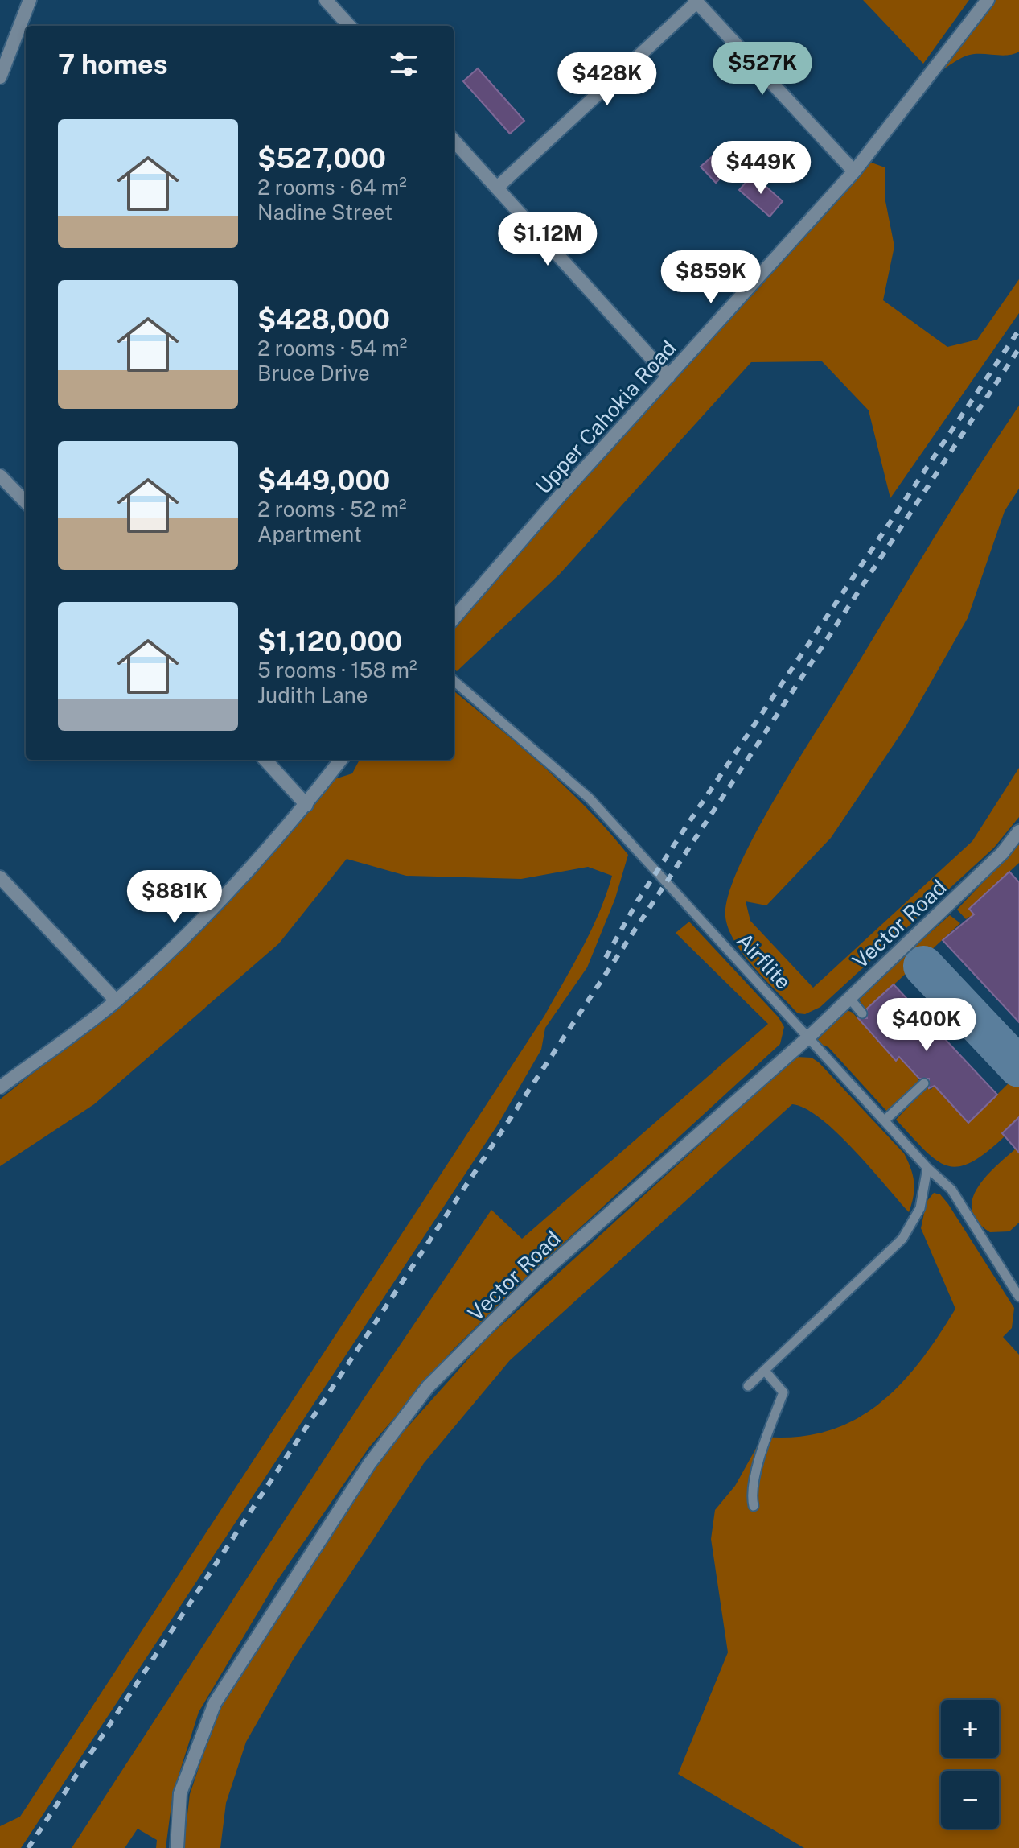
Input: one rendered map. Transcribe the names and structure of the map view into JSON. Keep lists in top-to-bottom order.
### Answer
{
  "streets": {
    "street": ["Upper Cahokia Road", "Vector Road"],
    "lane": ["Airflite"]
  },
  "crossings": [
    ["Vector Road", "Airflite"]
  ],
  "page": {
    "heading": "7 homes",
    "price": [
      "$527K",
      "$428K",
      "$449K",
      "$1.12M",
      "$859K",
      "$881K",
      "$400K"
    ],
    "list": [
      {
        "name": "$527,000",
        "note": "2 rooms · 64 m² · Nadine Street"
      },
      {
        "name": "$428,000",
        "note": "2 rooms · 54 m² · Bruce Drive"
      },
      {
        "name": "$449,000",
        "note": "2 rooms · 52 m² · Apartment"
      },
      {
        "name": "$1,120,000",
        "note": "5 rooms · 158 m² · Judith Lane"
      }
    ],
    "map_buttons": ["+", "−"]
  }
}
